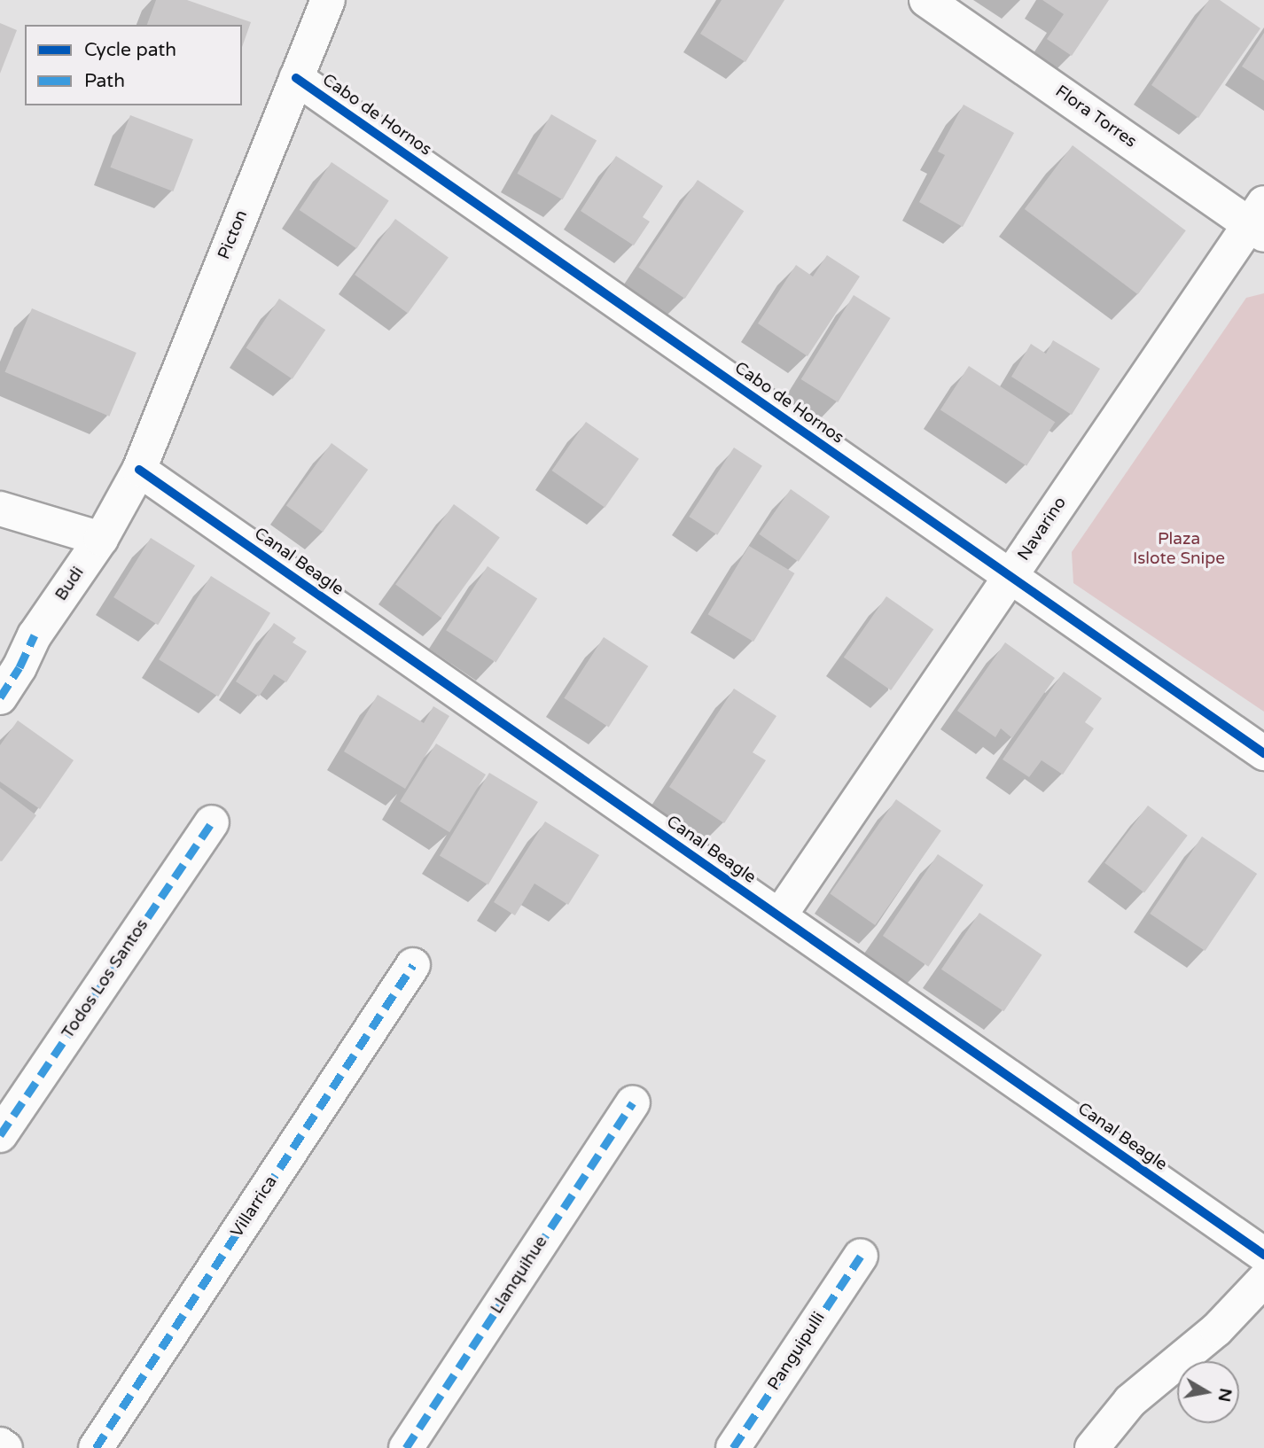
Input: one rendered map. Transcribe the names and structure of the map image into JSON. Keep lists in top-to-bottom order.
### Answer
{
  "streets": {
    "street": [
      "Cabo de Hornos",
      "Flora Torres",
      "Picton",
      "Navarino",
      "Canal Beagle",
      "Budi",
      "Todos Los Santos",
      "Villarrica",
      "Llanquihue",
      "Panguipulli"
    ]
  },
  "crossings": [
    ["Cabo de Hornos", "Picton"],
    ["Cabo de Hornos", "Navarino"],
    ["Flora Torres", "Navarino"],
    ["Picton", "Canal Beagle"],
    ["Picton", "Budi"],
    ["Navarino", "Canal Beagle"],
    ["Canal Beagle", "Budi"]
  ],
  "parks": ["Plaza Islote Snipe"],
  "legend": ["Cycle path", "Path"],
  "north": "right"
}
